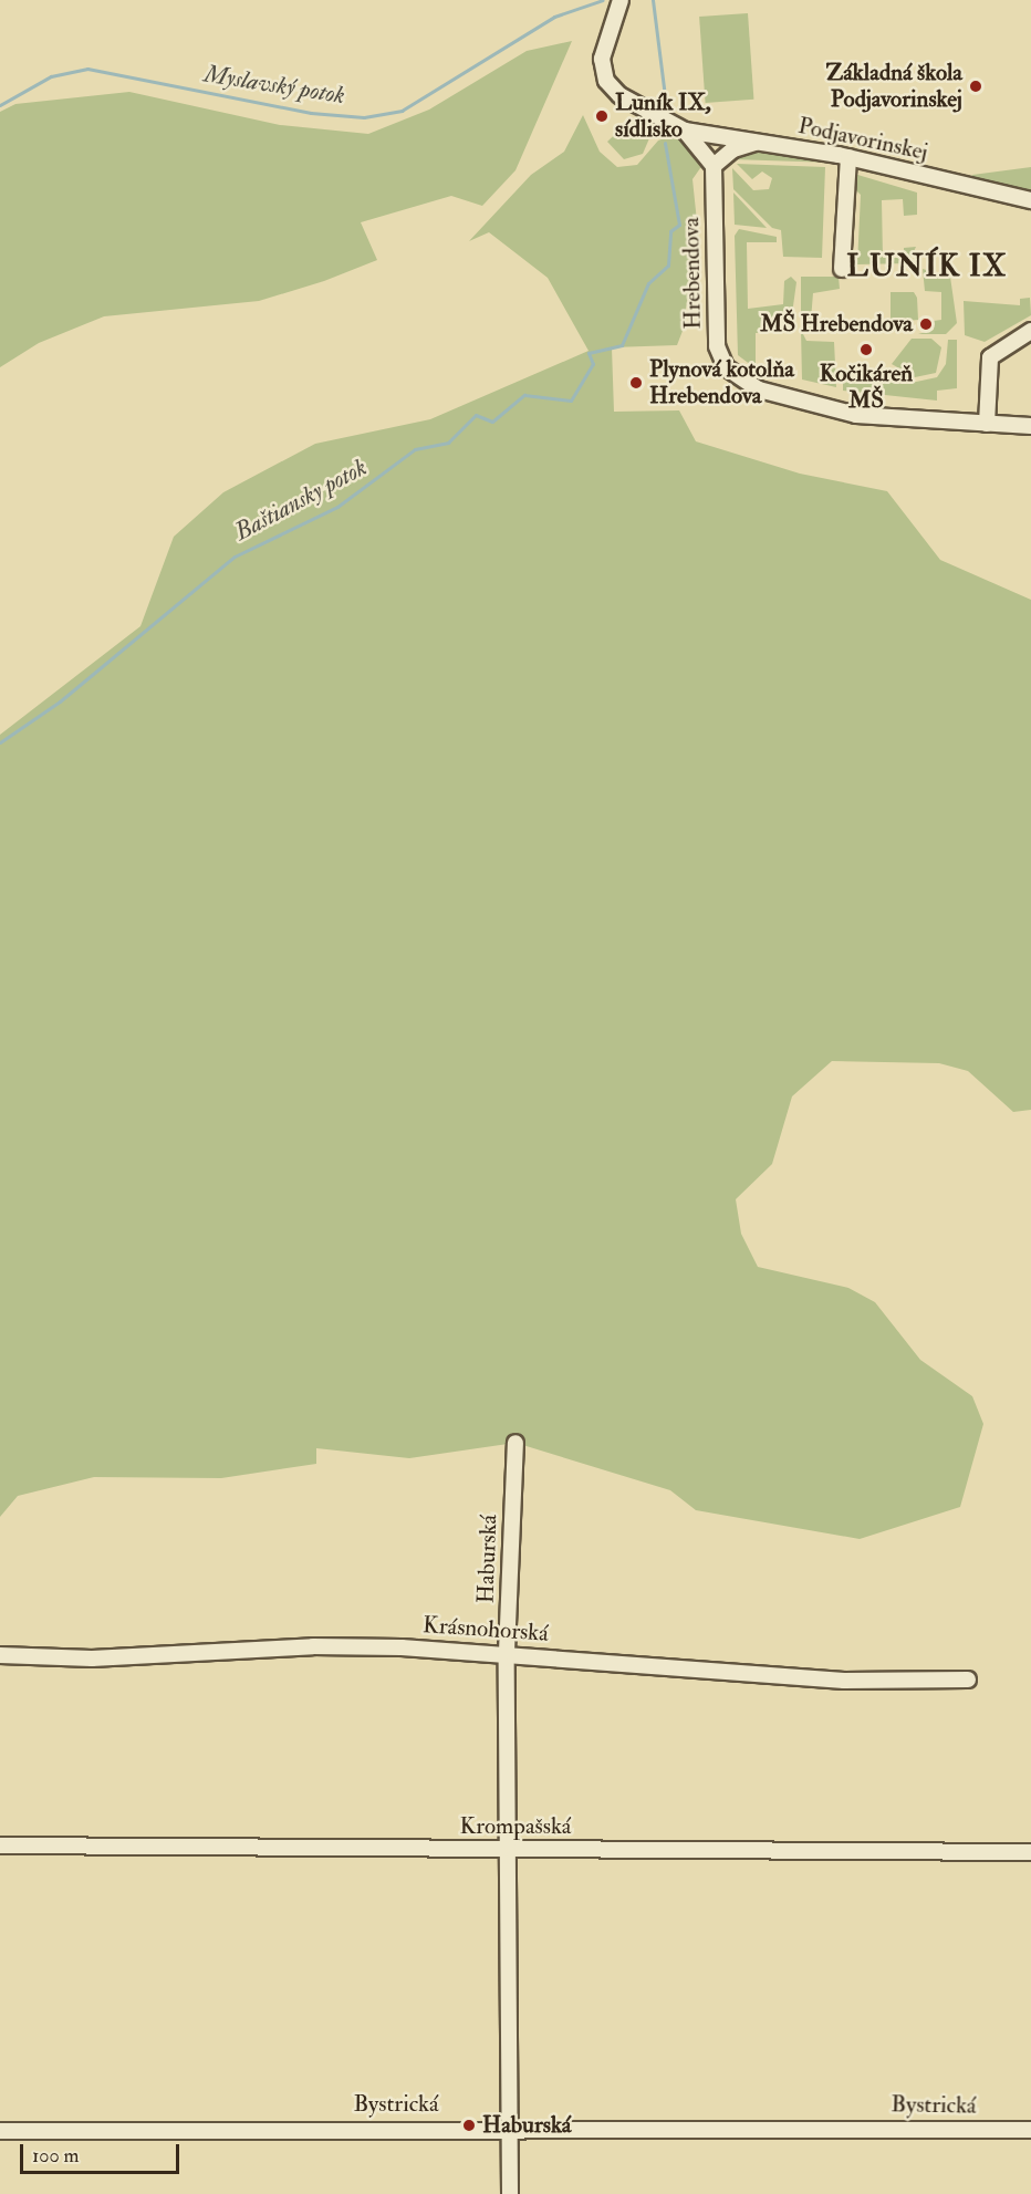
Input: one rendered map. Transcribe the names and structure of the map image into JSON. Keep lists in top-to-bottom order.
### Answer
{
  "streets": {
    "street": [
      "Podjavorinskej",
      "Hrebendova",
      "Haburská",
      "Krásnohorská",
      "Krompašská",
      "Bystrická"
    ]
  },
  "crossings": [
    ["Haburská", "Krásnohorská"],
    ["Haburská", "Krompašská"],
    ["Haburská", "Bystrická"]
  ],
  "districts": ["LUNÍK IX"],
  "water": ["Myslavský potok", "Baštiansky potok"],
  "places": [
    "Základná škola Podjavorinskej",
    "Luník IX, sídlisko",
    "MŠ Hrebendova",
    "Kočikáreň MŠ",
    "Plynová kotolňa Hrebendova",
    "Haburská"
  ],
  "scale_bar": "100 m"
}
